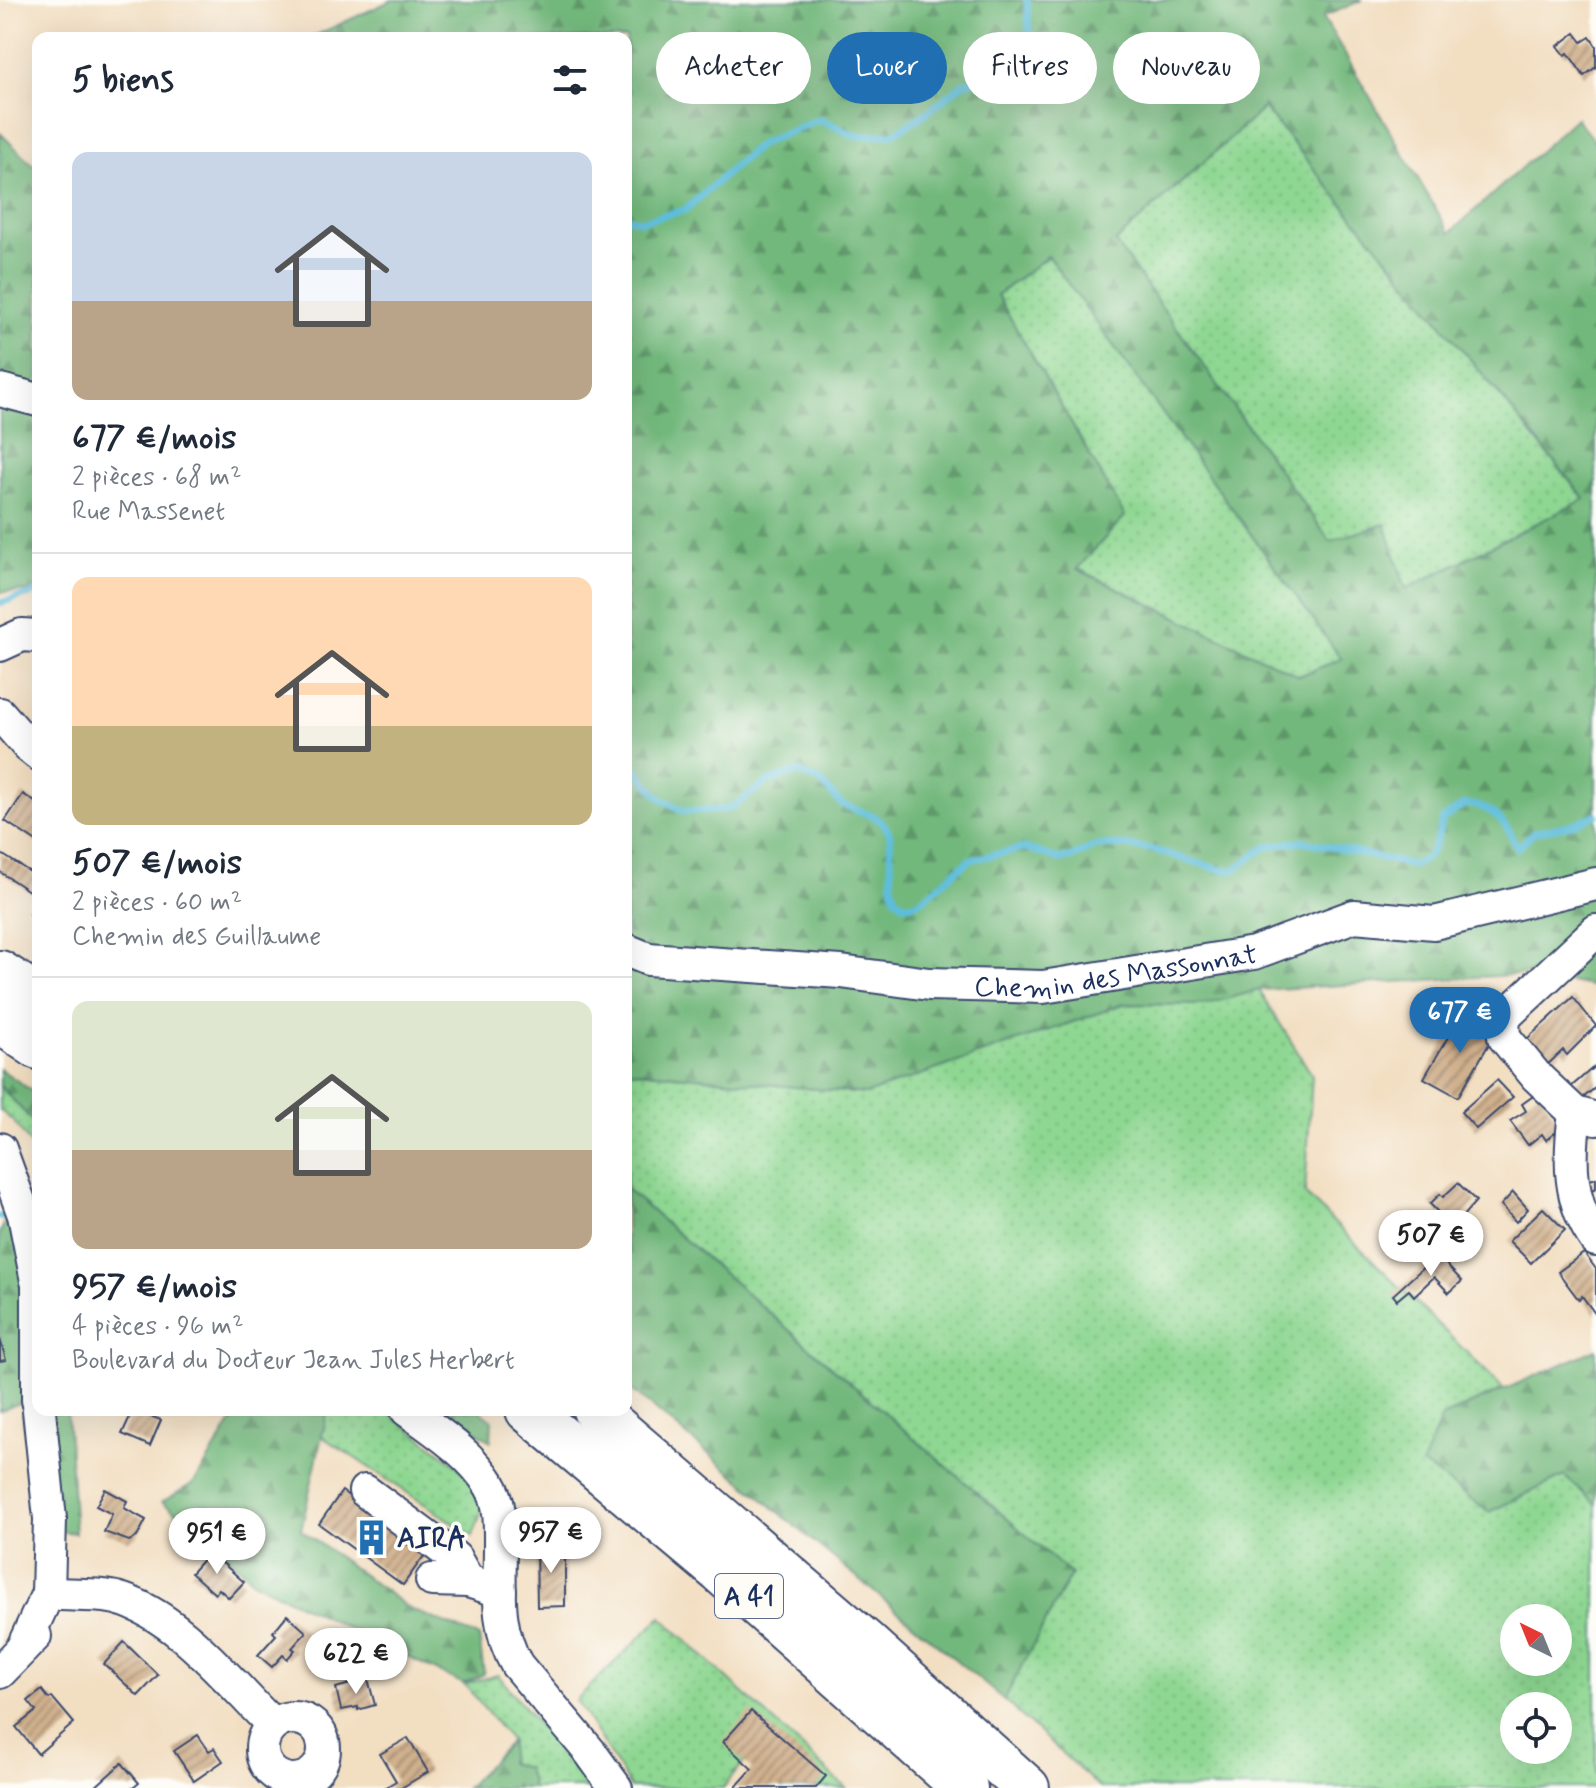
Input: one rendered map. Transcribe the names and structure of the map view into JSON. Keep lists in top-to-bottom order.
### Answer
{
  "streets": {
    "highway": ["A 41"],
    "street": ["Chemin des Massonnat"]
  },
  "places": {
    "building": ["AIRA"]
  },
  "north": "top left",
  "page": {
    "chip": [
      "Acheter",
      "Louer",
      "Filtres",
      "Nouveau"
    ],
    "heading": "5 biens",
    "list": [
      {
        "name": "677 €/mois",
        "note": "2 pièces · 68 m² · Rue Massenet"
      },
      {
        "name": "507 €/mois",
        "note": "2 pièces · 60 m² · Chemin des Guillaume"
      },
      {
        "name": "957 €/mois",
        "note": "4 pièces · 96 m² · Boulevard du Docteur Jean Jules Herbert"
      }
    ],
    "price": [
      "677 €",
      "507 €",
      "957 €",
      "951 €",
      "622 €"
    ]
  }
}
